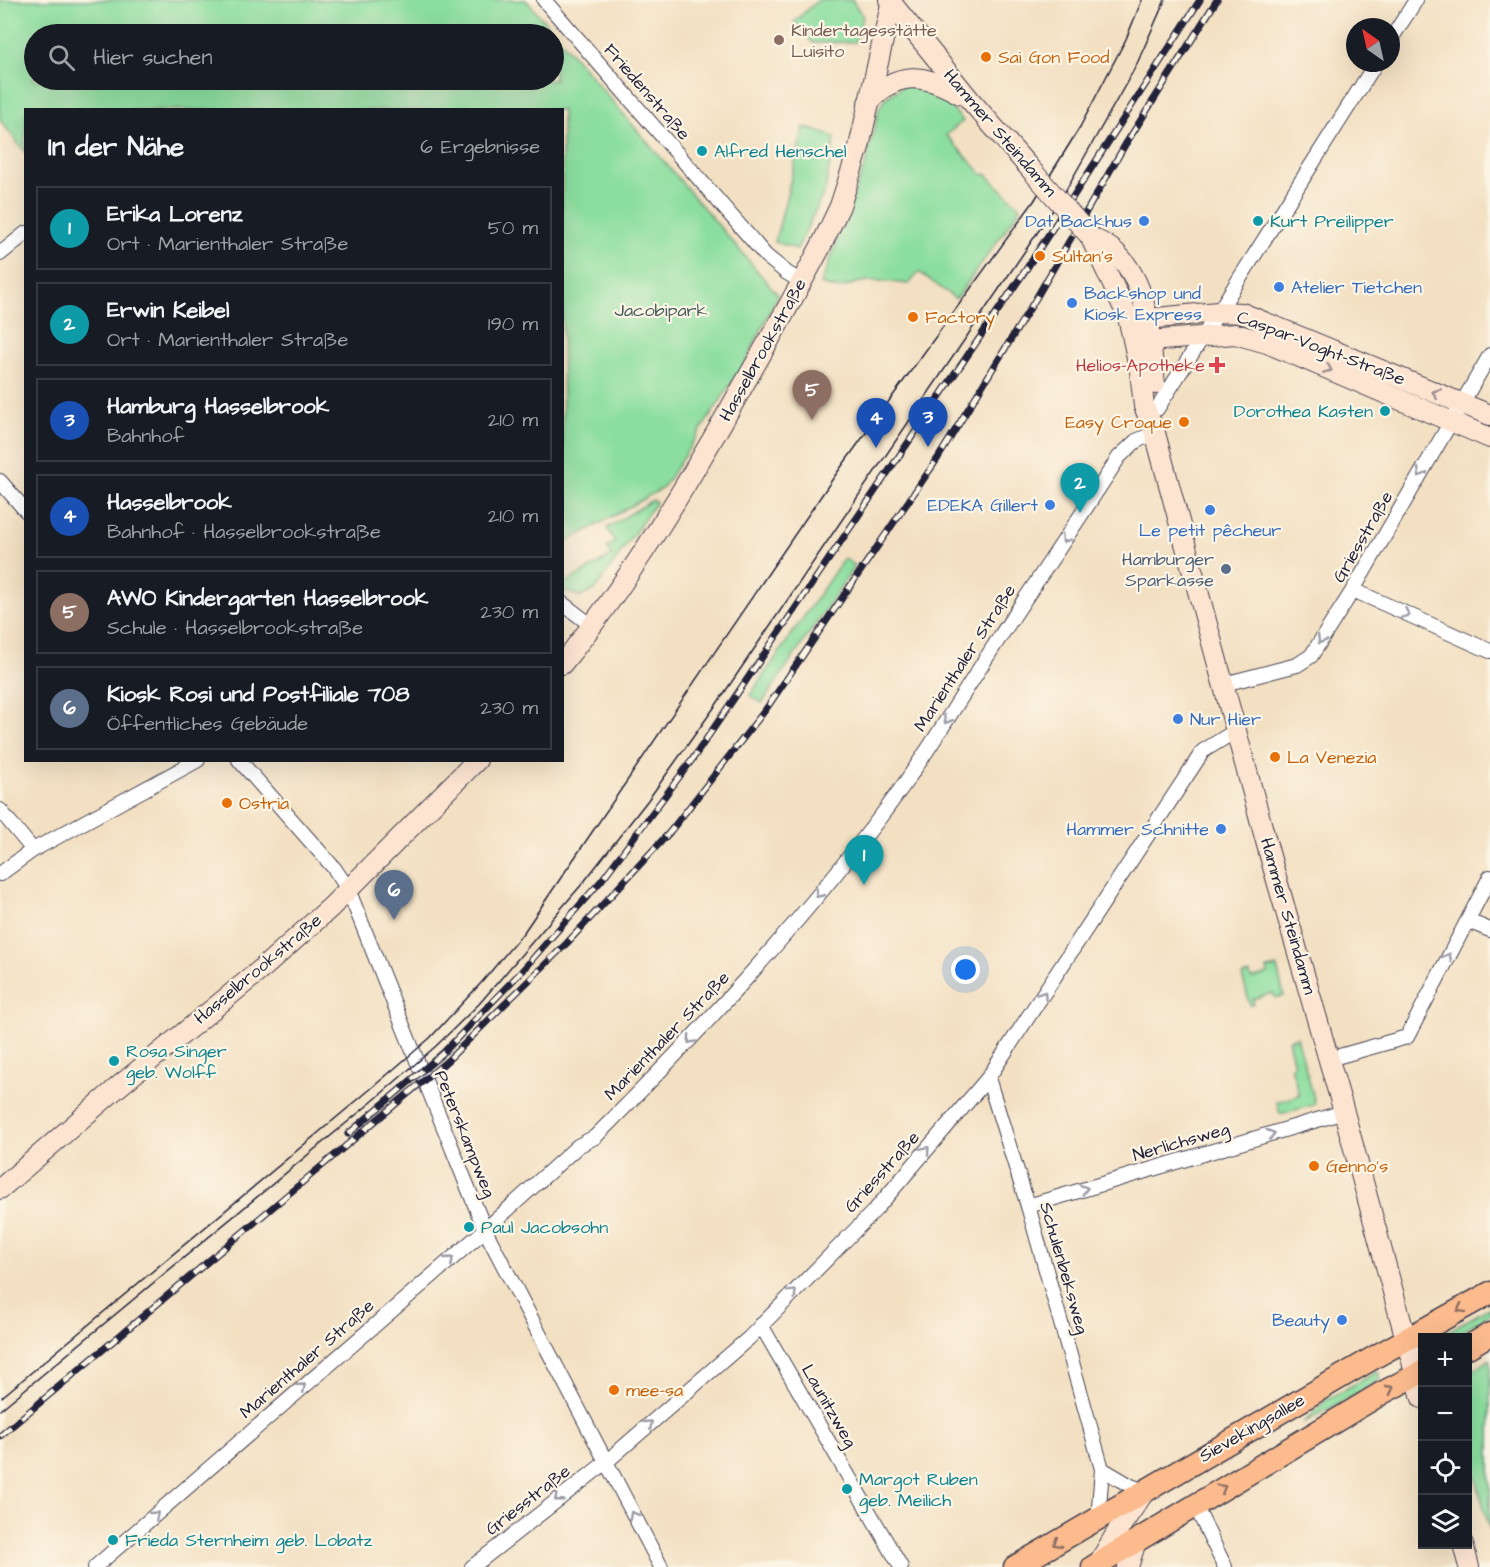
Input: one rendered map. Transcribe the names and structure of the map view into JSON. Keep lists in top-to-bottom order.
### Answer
{
  "streets": {
    "main road": ["Sievekingsallee"],
    "street": [
      "Friedenstraße",
      "Hammer Steindamm",
      "Caspar-Voght-Straße",
      "Hasselbrookstraße",
      "Griesstraße",
      "Marienthaler Straße",
      "Peterskampweg",
      "Nerlichsweg",
      "Schulenbeksweg",
      "Launitzweg"
    ]
  },
  "crossings": [
    ["Friedenstraße", "Hasselbrookstraße"],
    ["Hammer Steindamm", "Caspar-Voght-Straße"],
    ["Hammer Steindamm", "Hasselbrookstraße"],
    ["Hammer Steindamm", "Griesstraße"],
    ["Hammer Steindamm", "Marienthaler Straße"],
    ["Hammer Steindamm", "Nerlichsweg"],
    ["Hammer Steindamm", "Sievekingsallee"],
    ["Caspar-Voght-Straße", "Griesstraße"],
    ["Hasselbrookstraße", "Peterskampweg"],
    ["Griesstraße", "Peterskampweg"],
    ["Griesstraße", "Schulenbeksweg"],
    ["Griesstraße", "Launitzweg"],
    ["Marienthaler Straße", "Peterskampweg"],
    ["Nerlichsweg", "Schulenbeksweg"],
    ["Schulenbeksweg", "Sievekingsallee"]
  ],
  "one_way": ["Nerlichsweg"],
  "parks": ["Jacobipark"],
  "places": {
    "other": [
      "Kindertagesstätte Luisito",
      "Sai Gon Food",
      "Alfred Henschel",
      "Dat Backhus",
      "Kurt Preilipper",
      "Sultan's",
      "Atelier Tietchen",
      "Backshop und Kiosk Express",
      "Factory",
      "Dorothea Kasten",
      "Easy Croque",
      "EDEKA Gillert",
      "Le petit pêcheur",
      "Hamburger Sparkasse",
      "Nur Hier",
      "La Venezia",
      "Ostria",
      "Hammer Schnitte",
      "Rosa Singer geb. Wolff",
      "Genno's",
      "Paul Jacobsohn",
      "Beauty",
      "mee-sa",
      "Margot Ruben geb. Meilich",
      "Frieda Sternheim geb. Lobatz"
    ],
    "health": ["Helios-Apotheke"]
  },
  "north": "top left",
  "page": {
    "search": "Hier suchen",
    "heading": ["In der Nähe", "6 Ergebnisse"],
    "list": [
      {
        "mark": "1",
        "name": "Erika Lorenz",
        "note": "Ort · Marienthaler Straße",
        "value": "50 m"
      },
      {
        "mark": "2",
        "name": "Erwin Keibel",
        "note": "Ort · Marienthaler Straße",
        "value": "190 m"
      },
      {
        "mark": "3",
        "name": "Hamburg Hasselbrook",
        "note": "Bahnhof",
        "value": "210 m"
      },
      {
        "mark": "4",
        "name": "Hasselbrook",
        "note": "Bahnhof · Hasselbrookstraße",
        "value": "210 m"
      },
      {
        "mark": "5",
        "name": "AWO Kindergarten Hasselbrook",
        "note": "Schule · Hasselbrookstraße",
        "value": "230 m"
      },
      {
        "mark": "6",
        "name": "Kiosk Rosi und Postfiliale 708",
        "note": "Öffentliches Gebäude",
        "value": "230 m"
      }
    ],
    "pins": [
      "5",
      "3",
      "4",
      "2",
      "1",
      "6"
    ],
    "map_buttons": ["+", "−"]
  }
}
